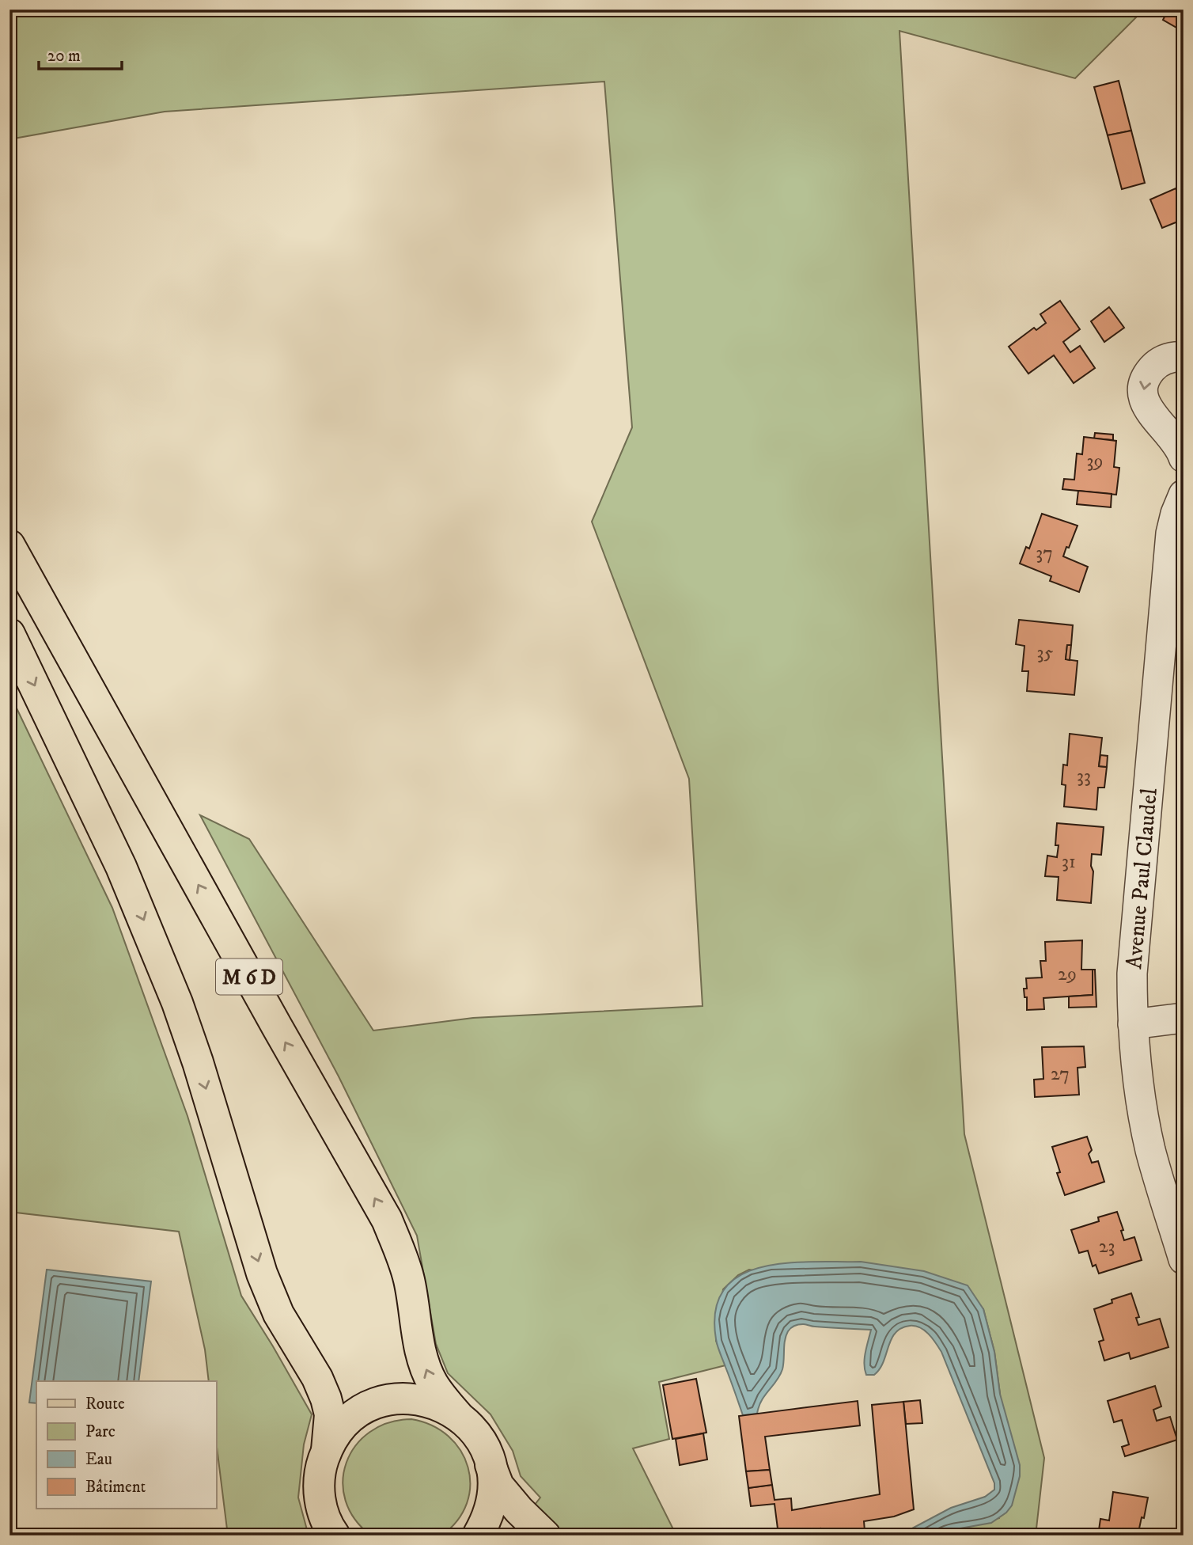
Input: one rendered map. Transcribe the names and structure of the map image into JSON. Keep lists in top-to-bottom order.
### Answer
{
  "streets": {
    "main road": ["M 6 D"],
    "street": ["Avenue Paul Claudel"]
  },
  "house_numbers": [
    "39",
    "37",
    "35",
    "33",
    "31",
    "29",
    "27",
    "23"
  ],
  "legend": [
    "Route",
    "Parc",
    "Eau",
    "Bâtiment"
  ],
  "scale_bar": "20 m"
}
